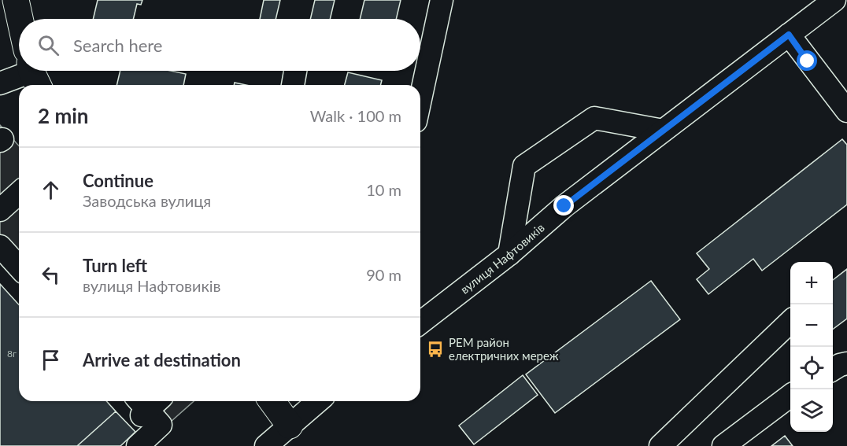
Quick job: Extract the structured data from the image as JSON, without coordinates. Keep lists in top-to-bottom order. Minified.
{"streets":{"street":["вулиця Нафтовиків"]},"places":{"bus stop":["РЕМ район електричних мереж"]},"house_numbers":["8г"],"page":{"search":"Search here","heading":["2 min","Walk · 100 m"],"list":[["Continue","Заводська вулиця","10 m"],["Turn left","вулиця Нафтовиків","90 m"],"Arrive at destination"],"map_buttons":["+","−"]}}
